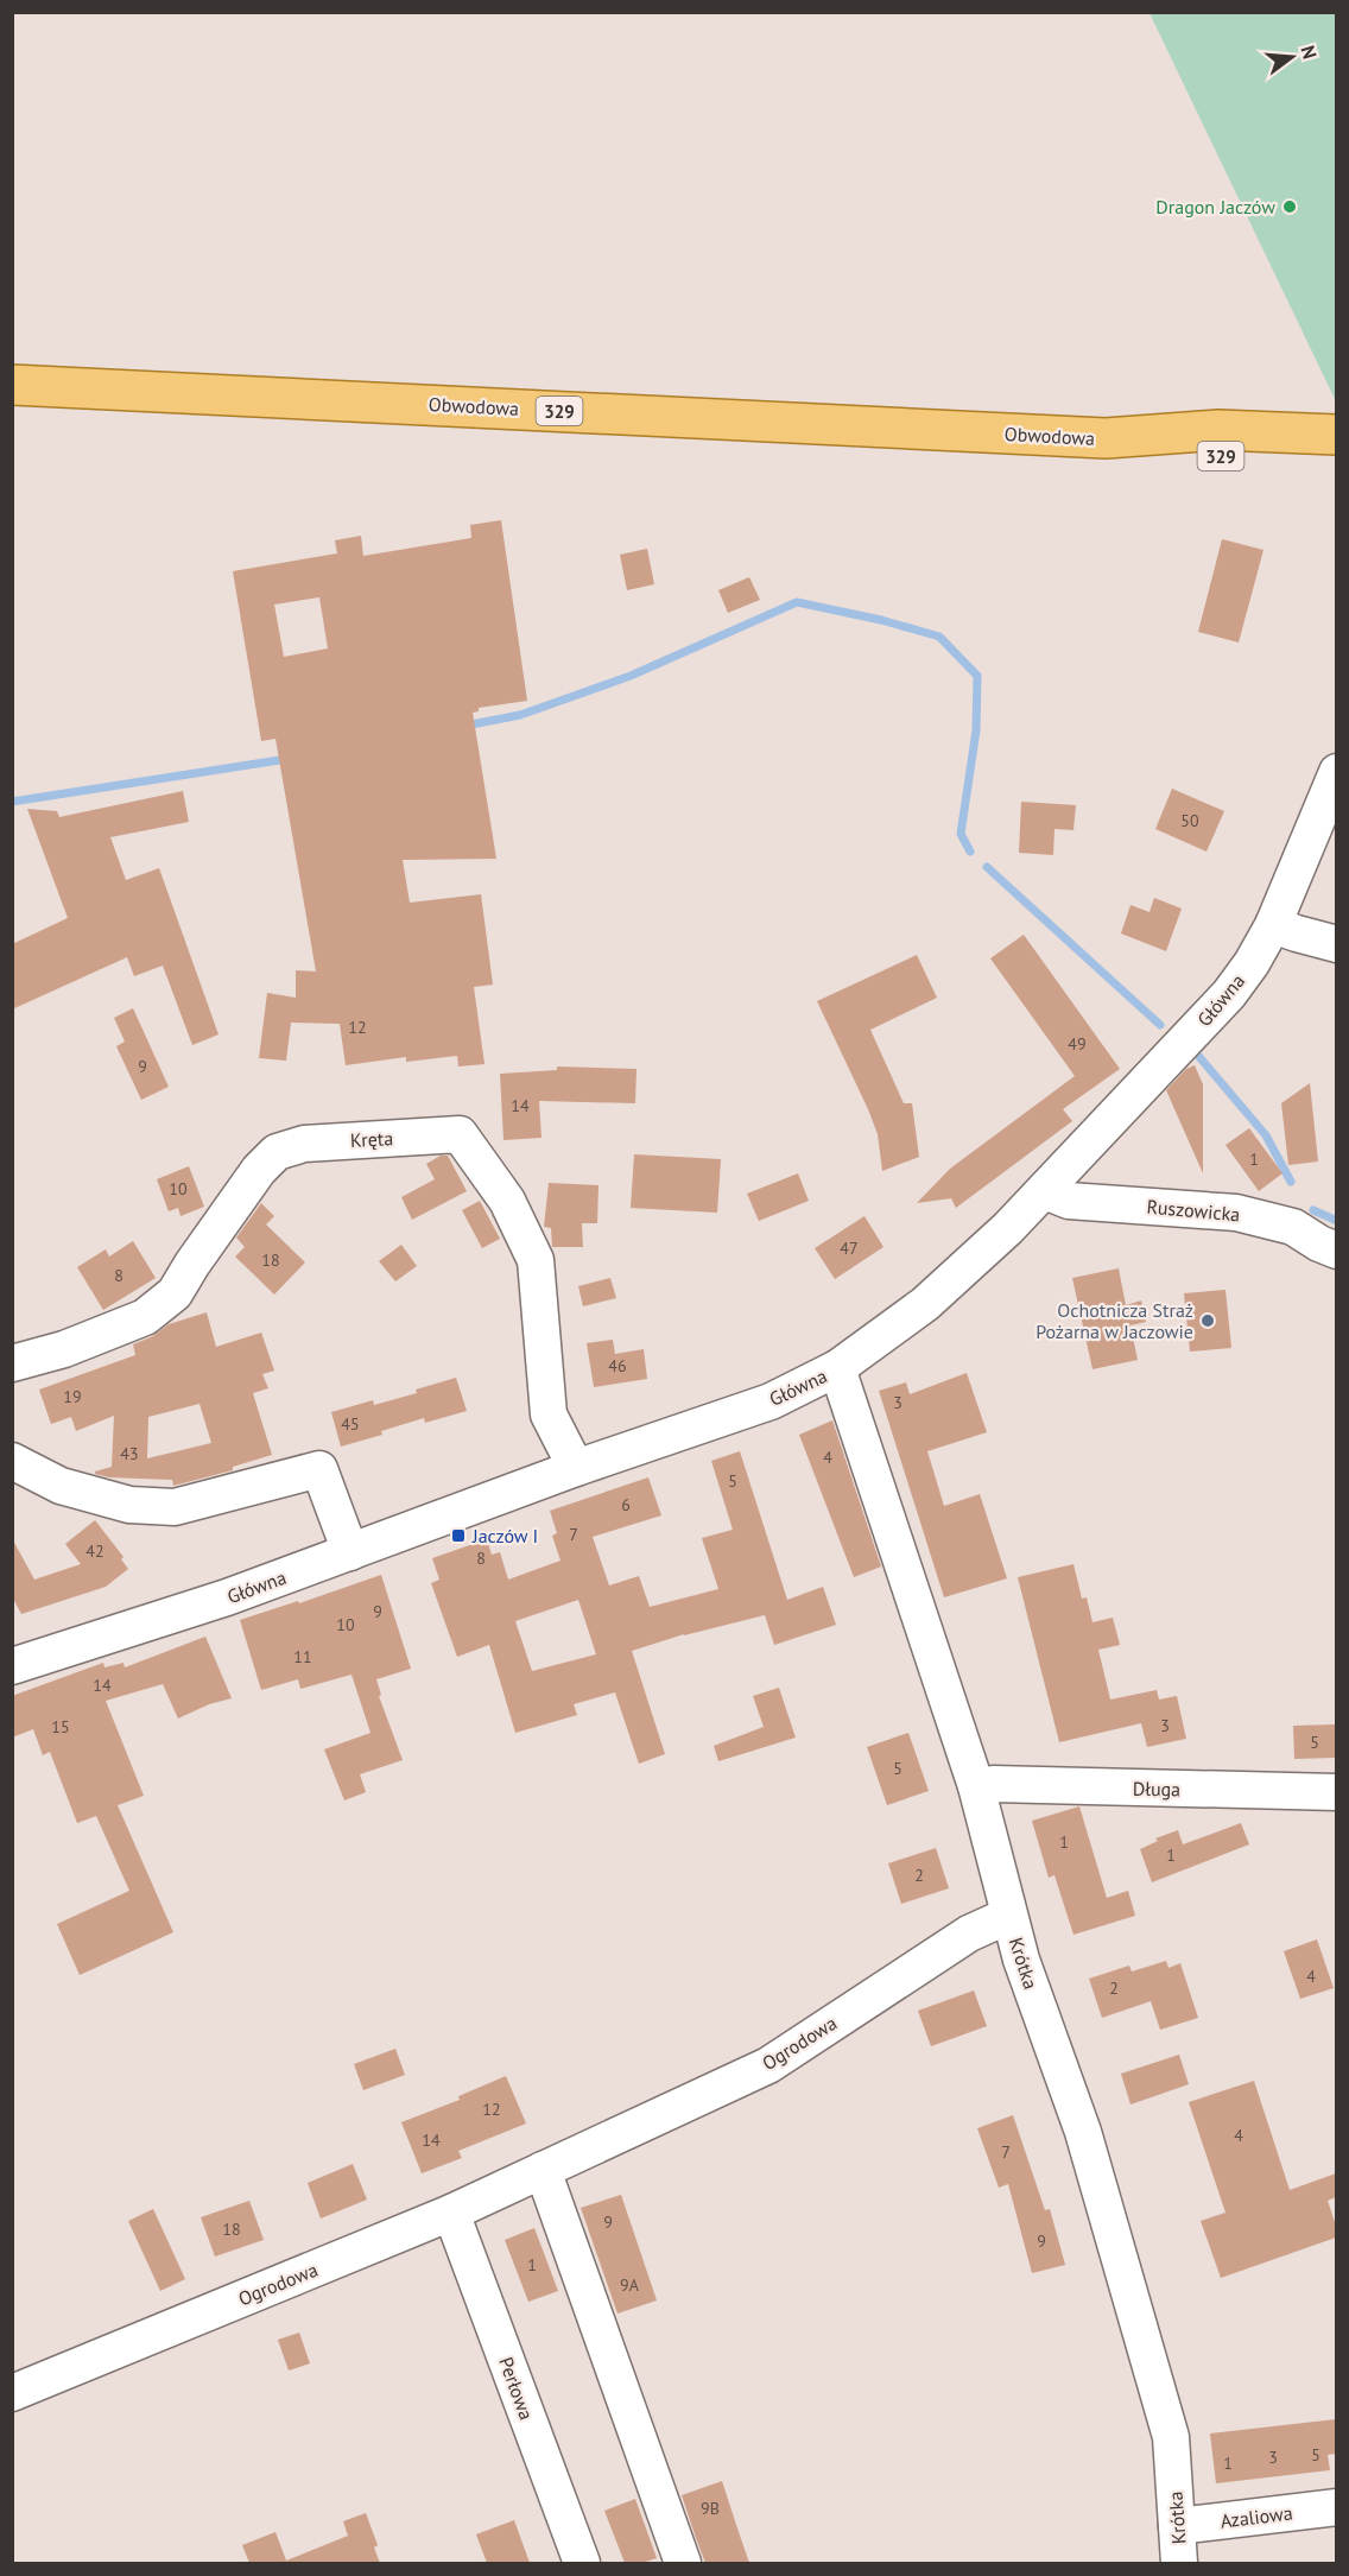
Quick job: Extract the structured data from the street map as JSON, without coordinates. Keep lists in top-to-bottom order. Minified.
{"streets":{"main road":["Obwodowa","329"],"street":["Główna","Kręta","Ruszowicka","Długa","Krótka","Ogrodowa","Perłowa","Azaliowa"]},"crossings":[["Główna","Kręta"],["Główna","Ruszowicka"],["Główna","Krótka"],["Długa","Krótka"],["Krótka","Ogrodowa"],["Krótka","Azaliowa"],["Ogrodowa","Perłowa"]],"places":{"other":["Dragon Jaczów","Ochotnicza Straż Pożarna w Jaczowie"],"transit":["Jaczów I"]},"house_numbers":["50","12","49","9","14","1","10","47","18","8","46","19","3","45","43","4","5","6","7","42","8","9","10","11","14","3","15","5","5","1","1","2","4","2","12","4","14","7","9","18","9","1","9A","5","3","1","9B"],"north":"right"}
